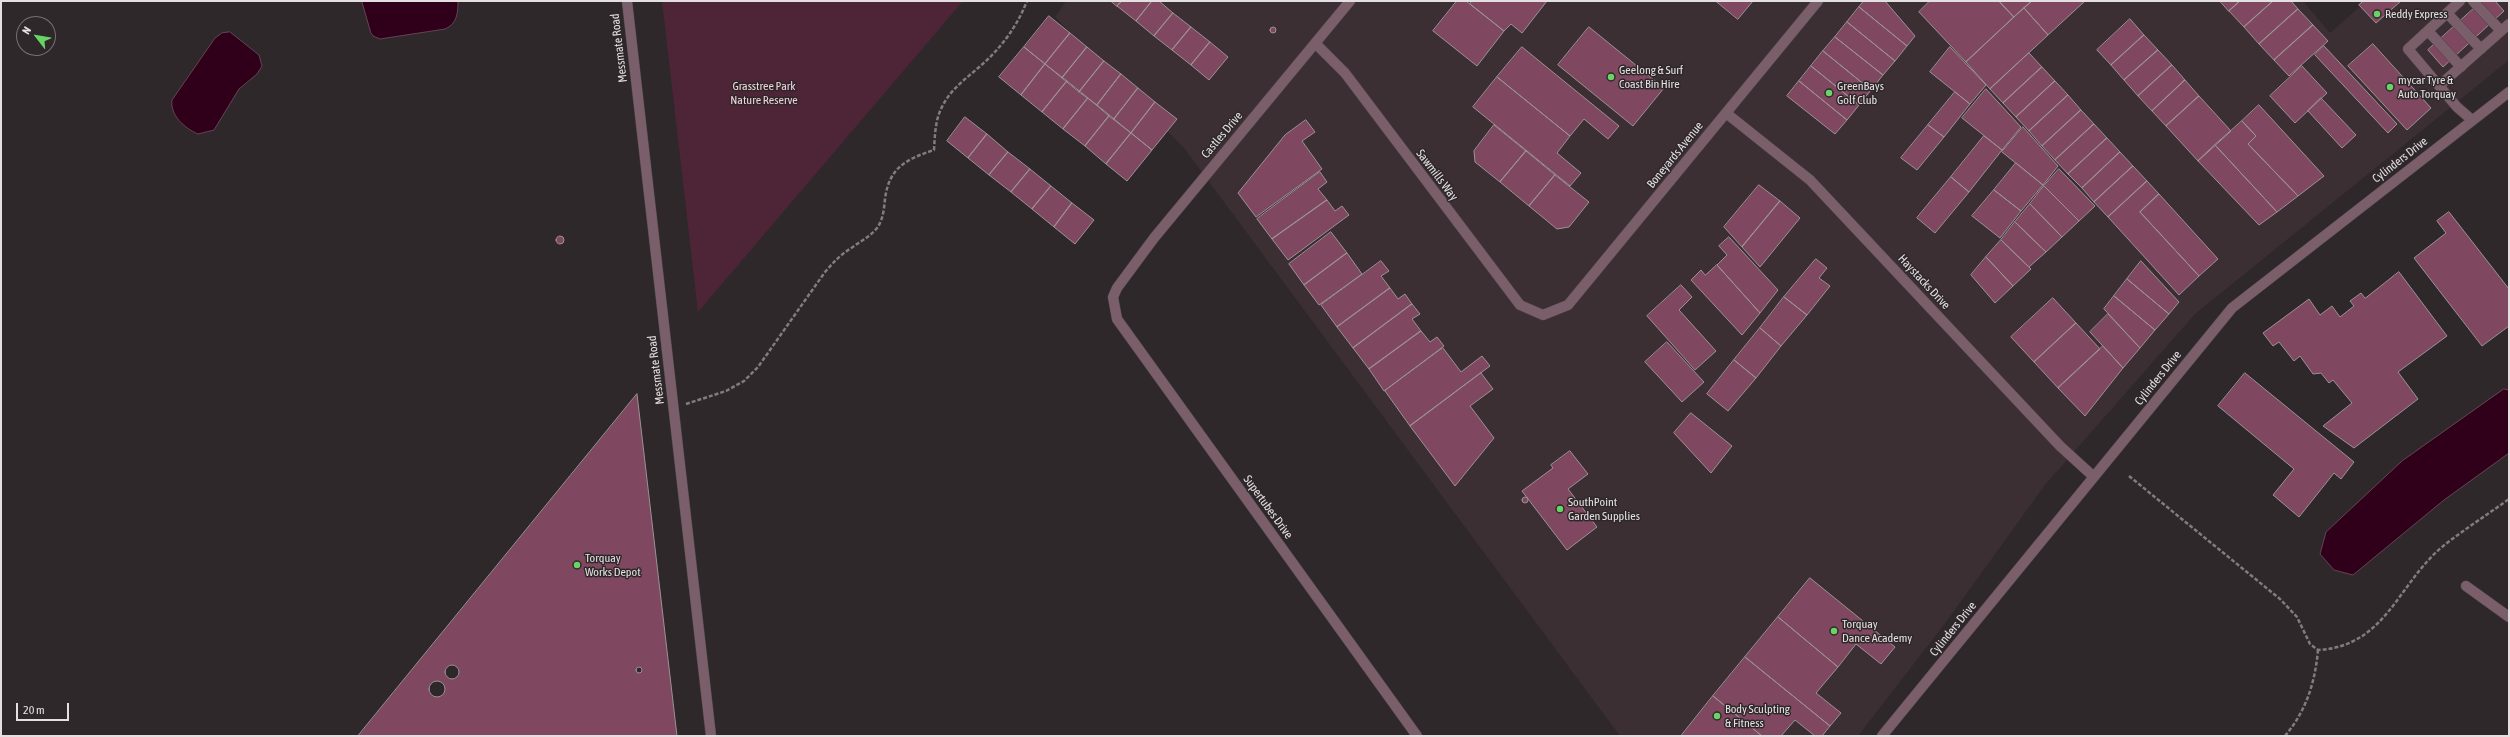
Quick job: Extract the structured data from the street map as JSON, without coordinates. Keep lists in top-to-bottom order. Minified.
{"streets":{"street":["Messmate Road","Castles Drive","Boneyards Avenue","Cylinders Drive","Sawmills Way","Haystacks Drive","Supertubes Drive"]},"crossings":[["Castles Drive","Sawmills Way"],["Castles Drive","Supertubes Drive"],["Boneyards Avenue","Sawmills Way"],["Boneyards Avenue","Haystacks Drive"],["Cylinders Drive","Haystacks Drive"]],"parks":["Grasstree Park Nature Reserve"],"places":["Reddy Express","Geelong & Surf Coast Bin Hire","mycar Tyre & Auto Torquay","GreenBays Golf Club","SouthPoint Garden Supplies","Torquay Works Depot","Torquay Dance Academy","Body Sculpting & Fitness"],"scale_bar":"20 m","north":"top left"}
